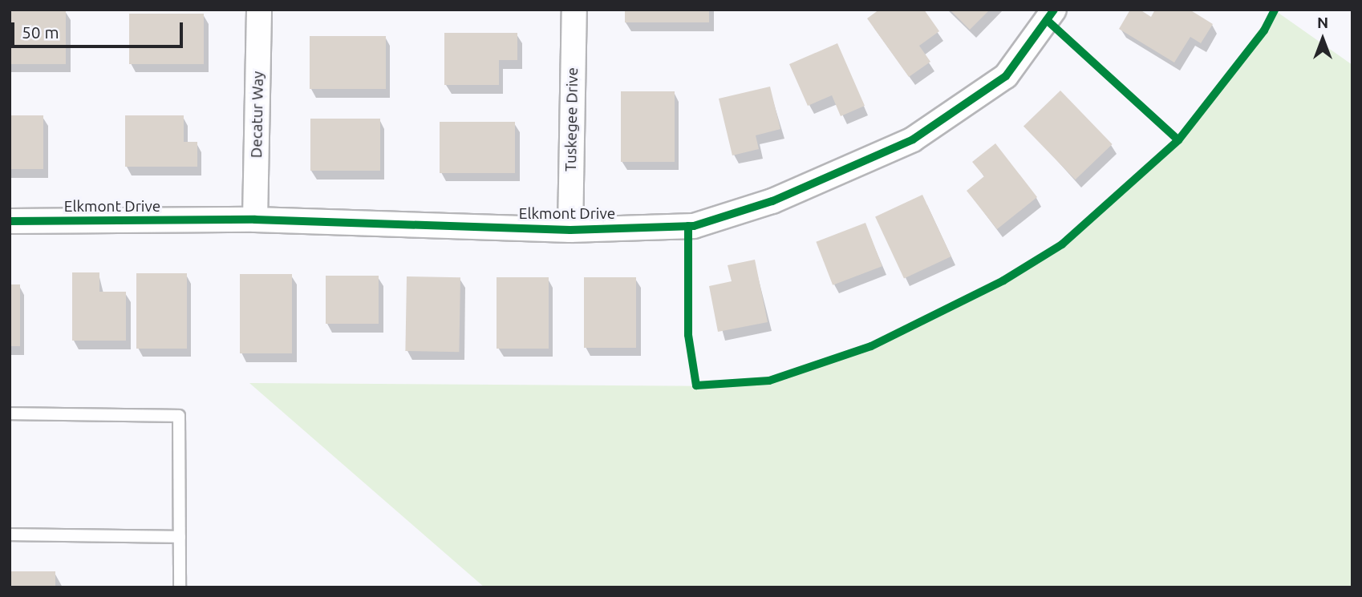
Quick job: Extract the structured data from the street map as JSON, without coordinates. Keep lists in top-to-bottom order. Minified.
{"streets":{"street":["Decatur Way","Tuskegee Drive","Elkmont Drive"]},"crossings":[["Decatur Way","Elkmont Drive"],["Tuskegee Drive","Elkmont Drive"]],"scale_bar":"50 m","north":"top"}
